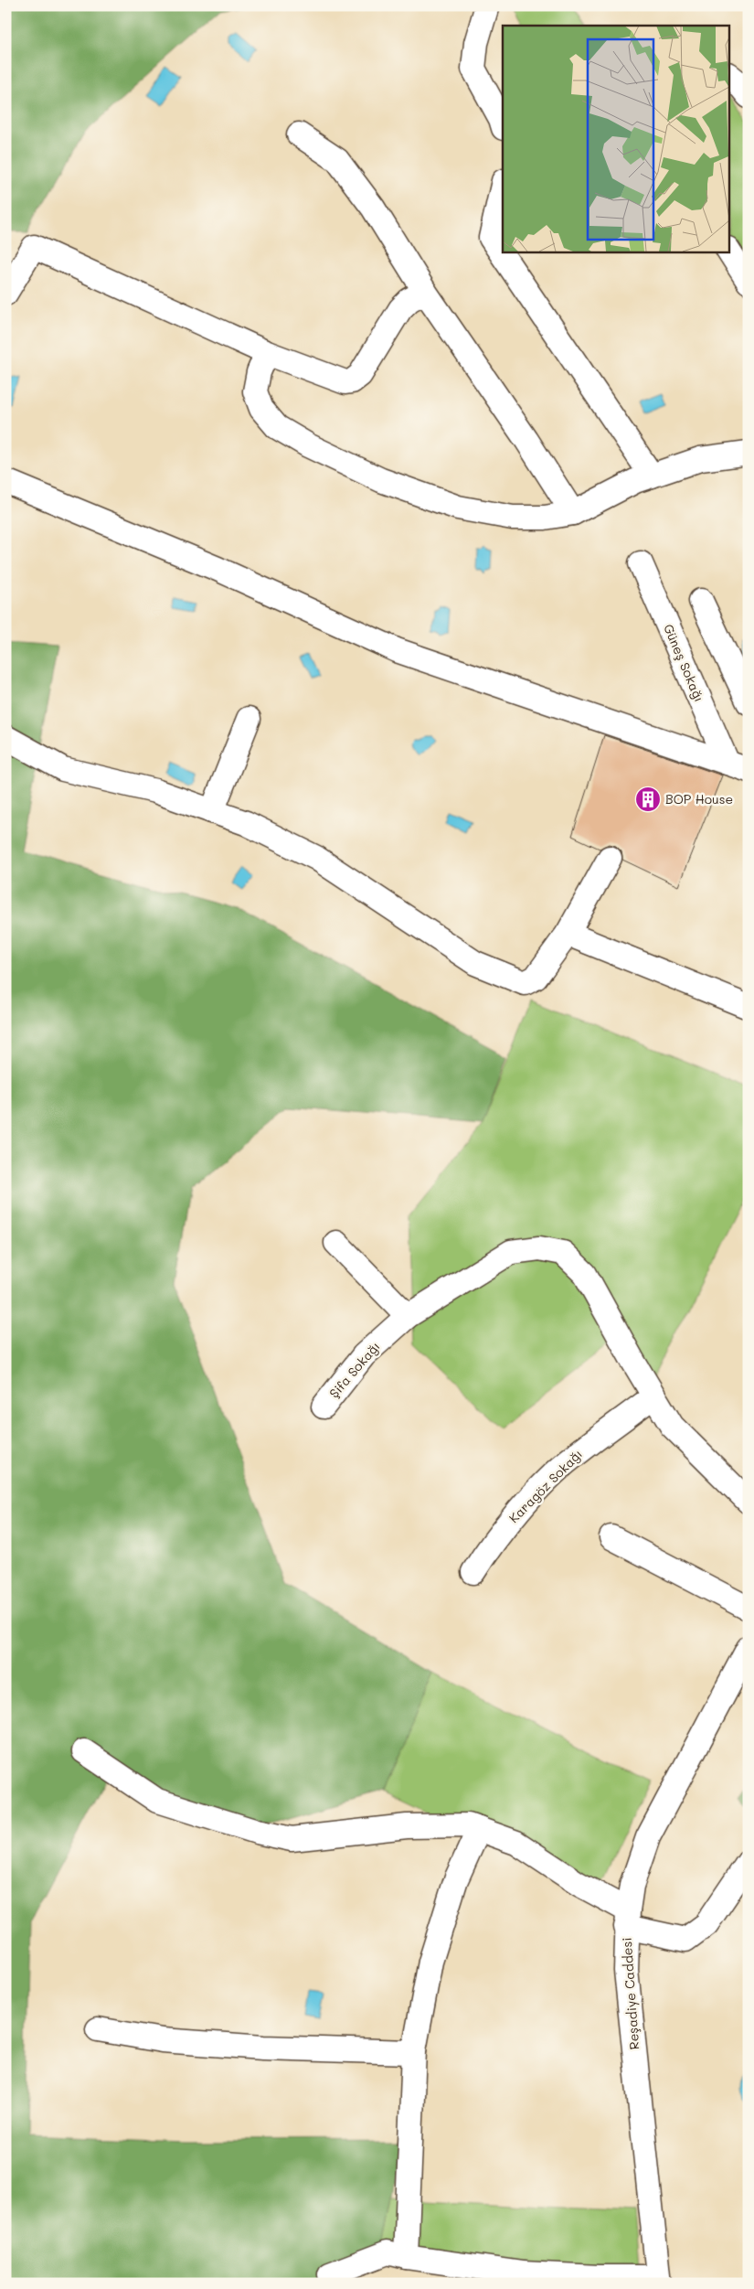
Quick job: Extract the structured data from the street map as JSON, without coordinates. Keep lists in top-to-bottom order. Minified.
{"streets":{"street":["Güneş Sokağı","Şifa Sokağı","Karagöz Sokağı","Reşadiye Caddesi"]},"crossings":[["Şifa Sokağı","Karagöz Sokağı"]],"places":{"building":["BOP House"]}}
